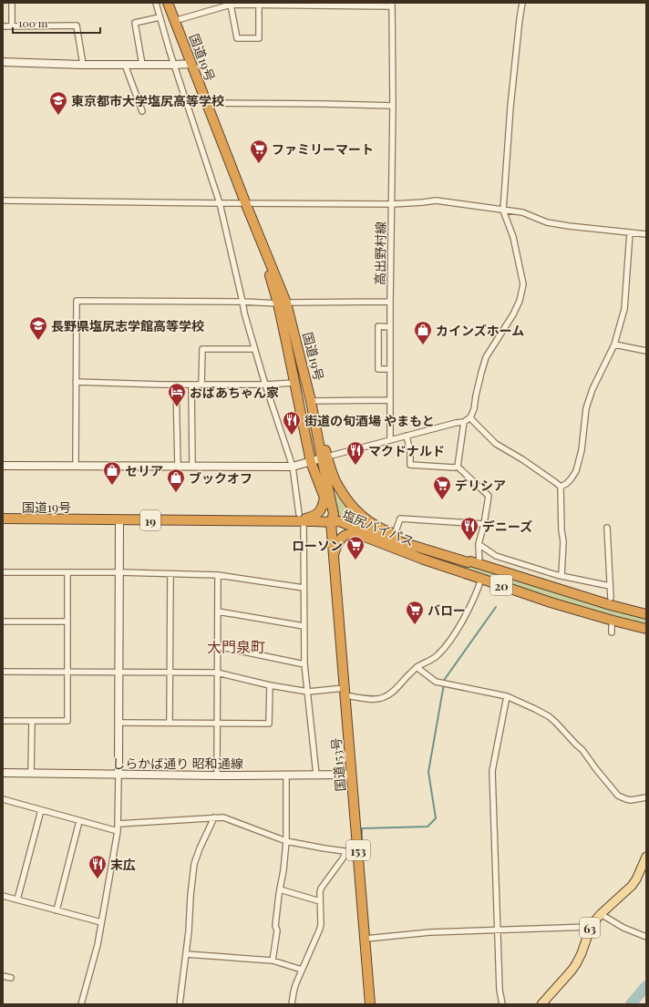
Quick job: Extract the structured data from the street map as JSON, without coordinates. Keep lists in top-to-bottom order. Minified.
{"streets":{"highway":["国道19号","19","塩尻バイパス","20","国道153号","153"],"main road":["63"],"street":["高出野村線","しらかば通り 昭和通線"]},"crossings":[["国道19号","塩尻バイパス"],["国道19号","国道153号"],["塩尻バイパス","国道153号"],["しらかば通り 昭和通線","国道153号"]],"districts":["大門泉町"],"places":{"school or university":["東京都市大学塩尻高等学校","長野県塩尻志学館高等学校"],"supermarket":["ファミリーマート","デリシア","ローソン","バロー"],"shop":["カインズホーム","セリア","ブックオフ"],"hotel":["おばあちゃん家"],"restaurant":["街道の旬酒場 やまもと","マクドナルド","デニーズ","末広"]},"scale_bar":"100 m"}
